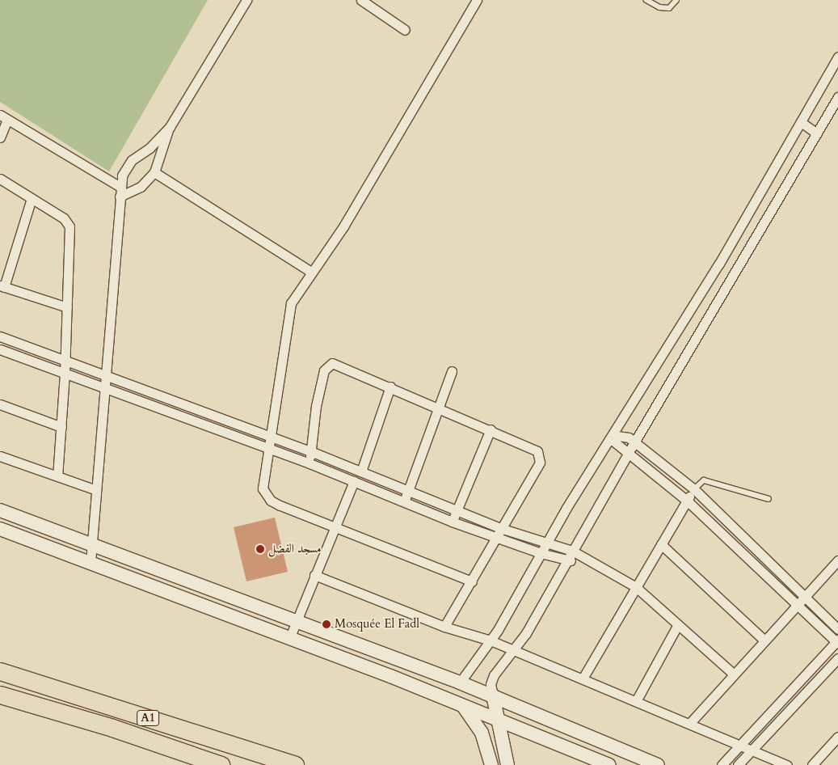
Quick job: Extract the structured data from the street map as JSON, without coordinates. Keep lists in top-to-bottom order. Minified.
{"streets":{"highway":["A1"]},"places":["مسجد الفضل","Mosquée El Fadl"]}
